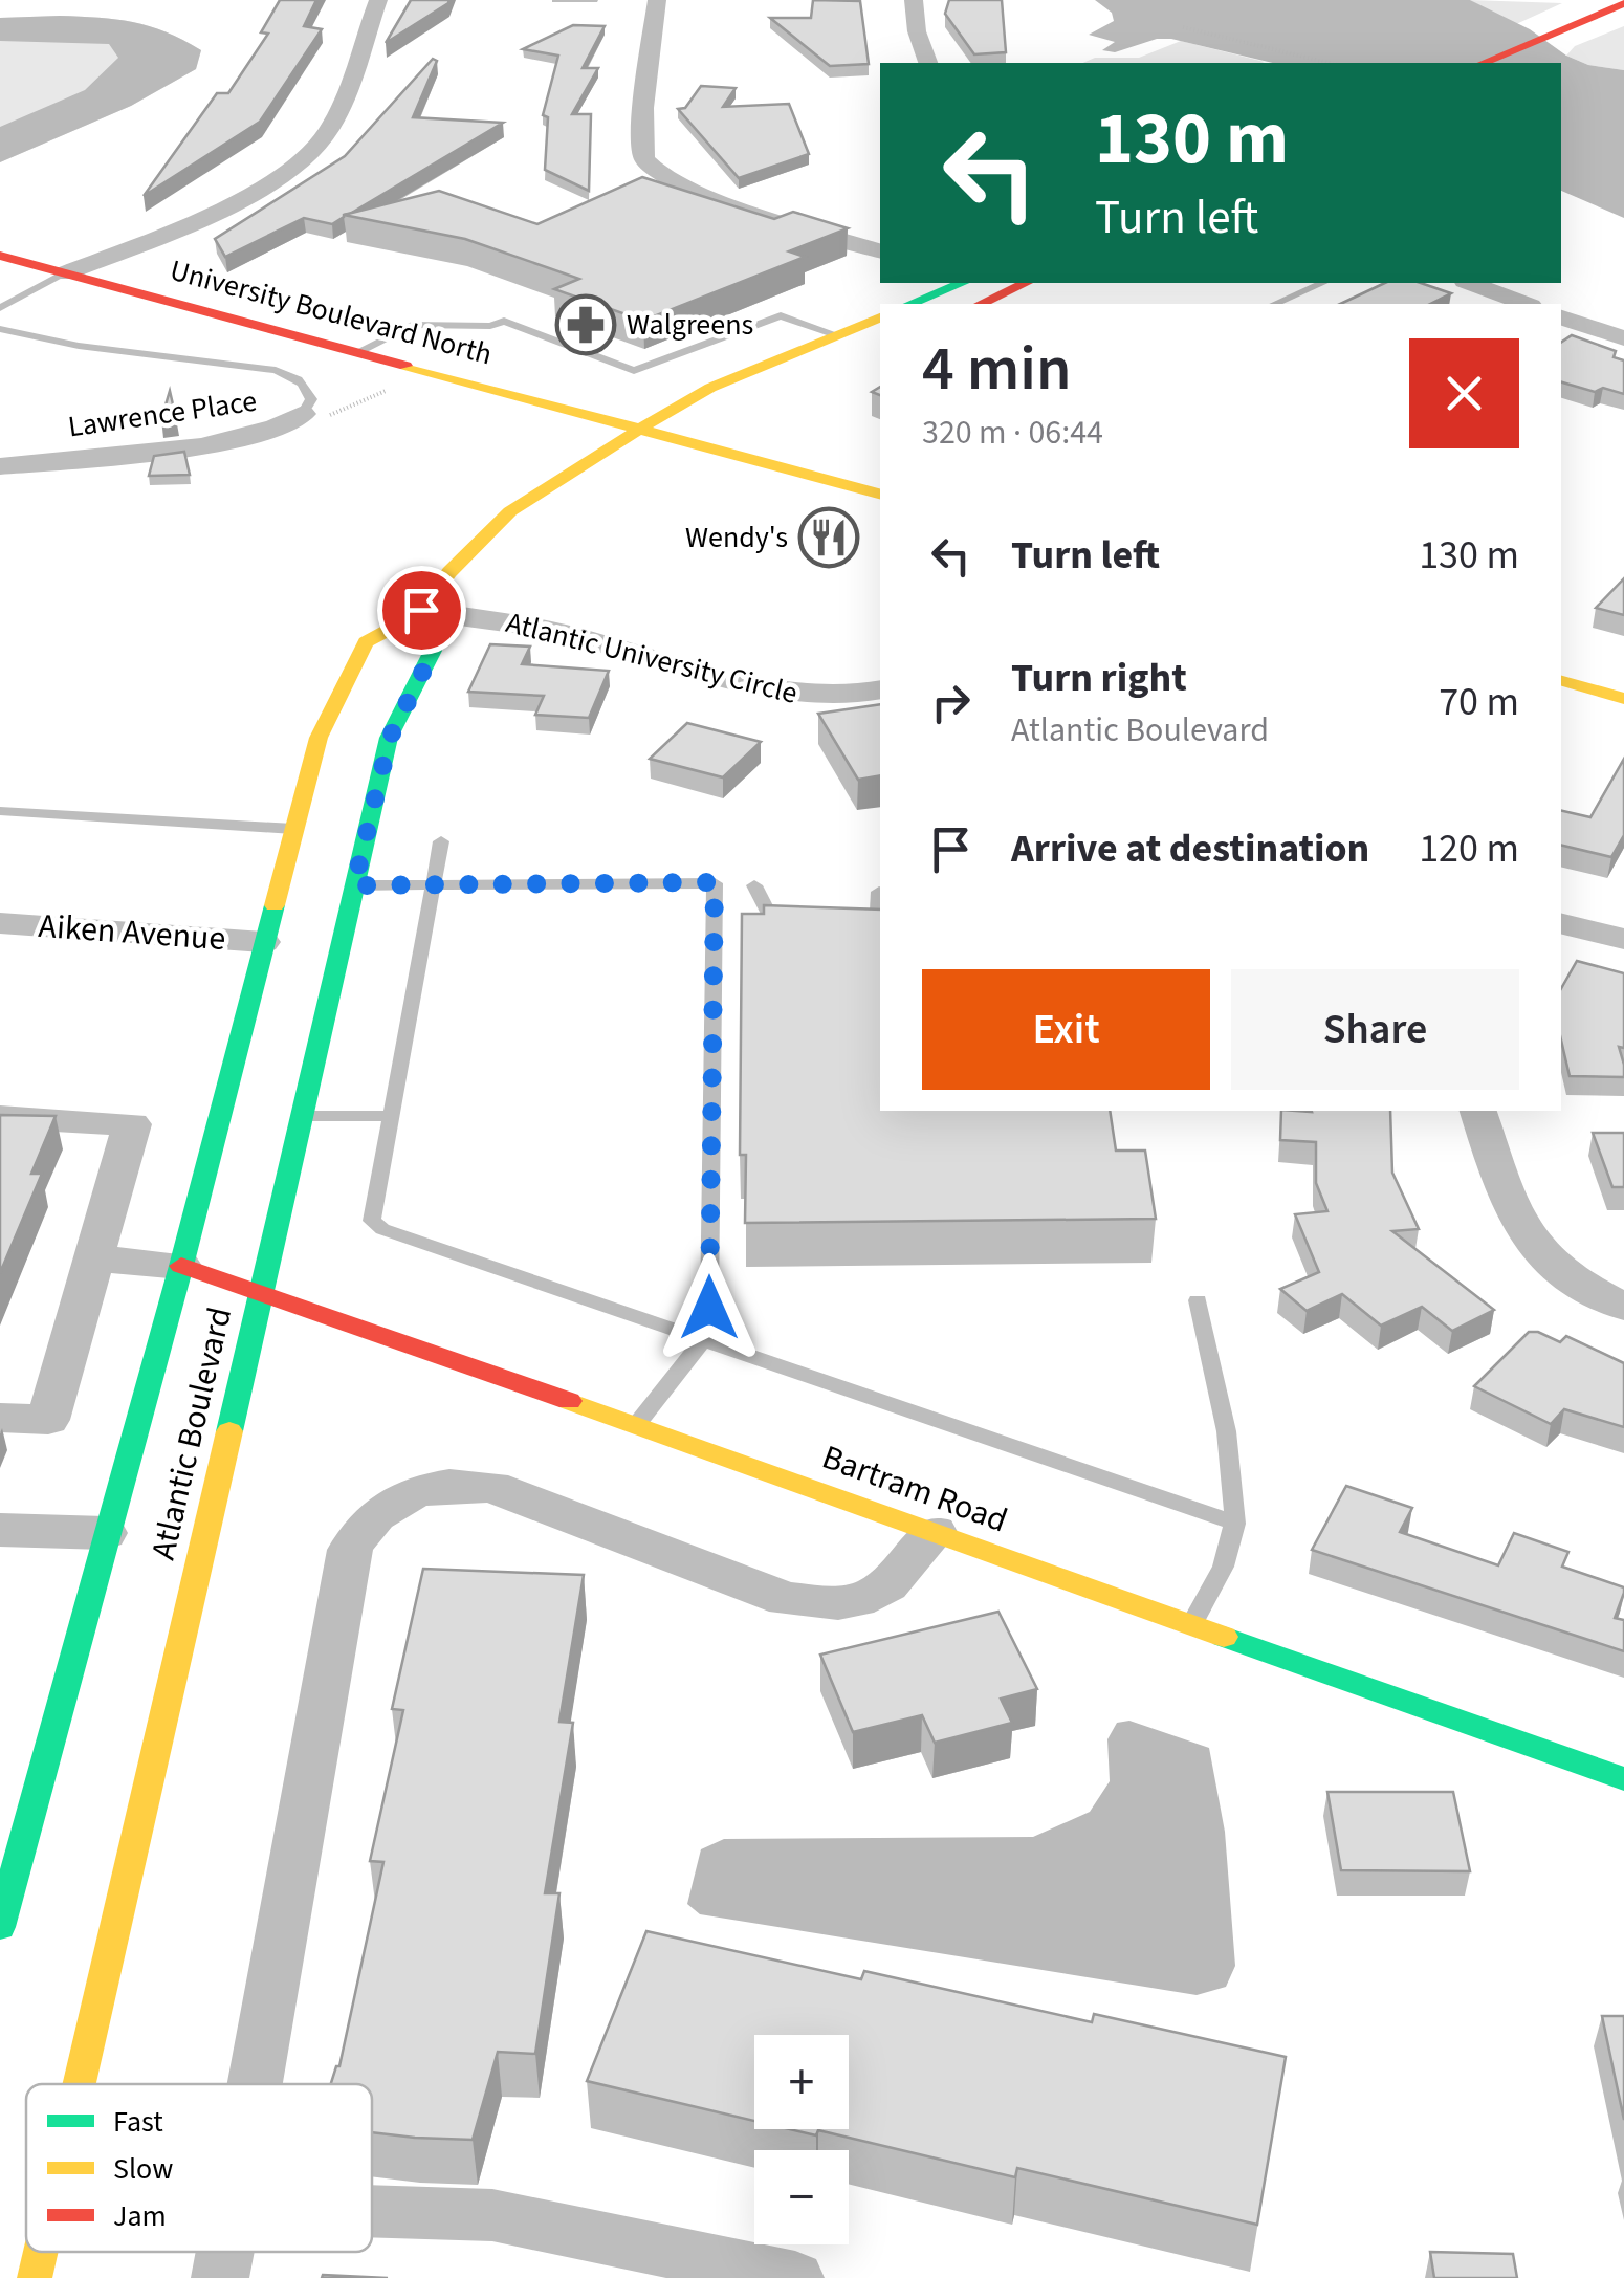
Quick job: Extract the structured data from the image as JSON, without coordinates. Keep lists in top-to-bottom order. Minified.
{"streets":{"main road":["University Boulevard North","Atlantic Boulevard","Bartram Road"],"street":["Lawrence Place","Atlantic University Circle","Aiken Avenue"]},"crossings":[["University Boulevard North","Atlantic Boulevard"],["Atlantic University Circle","Atlantic Boulevard"],["Aiken Avenue","Atlantic Boulevard"],["Atlantic Boulevard","Bartram Road"]],"places":{"pharmacy":["Walgreens"],"restaurant":["Wendy's"]},"legend":["Fast","Slow","Jam"],"page":{"turn":["130 m","Turn left"],"heading":["4 min","320 m · 06:44"],"list":[{"name":"Turn left","value":"130 m"},{"name":"Turn right","note":"Atlantic Boulevard","value":"70 m"},{"name":"Arrive at destination","value":"120 m"}],"buttons":["Exit","Share"],"map_buttons":["+","−"]}}
